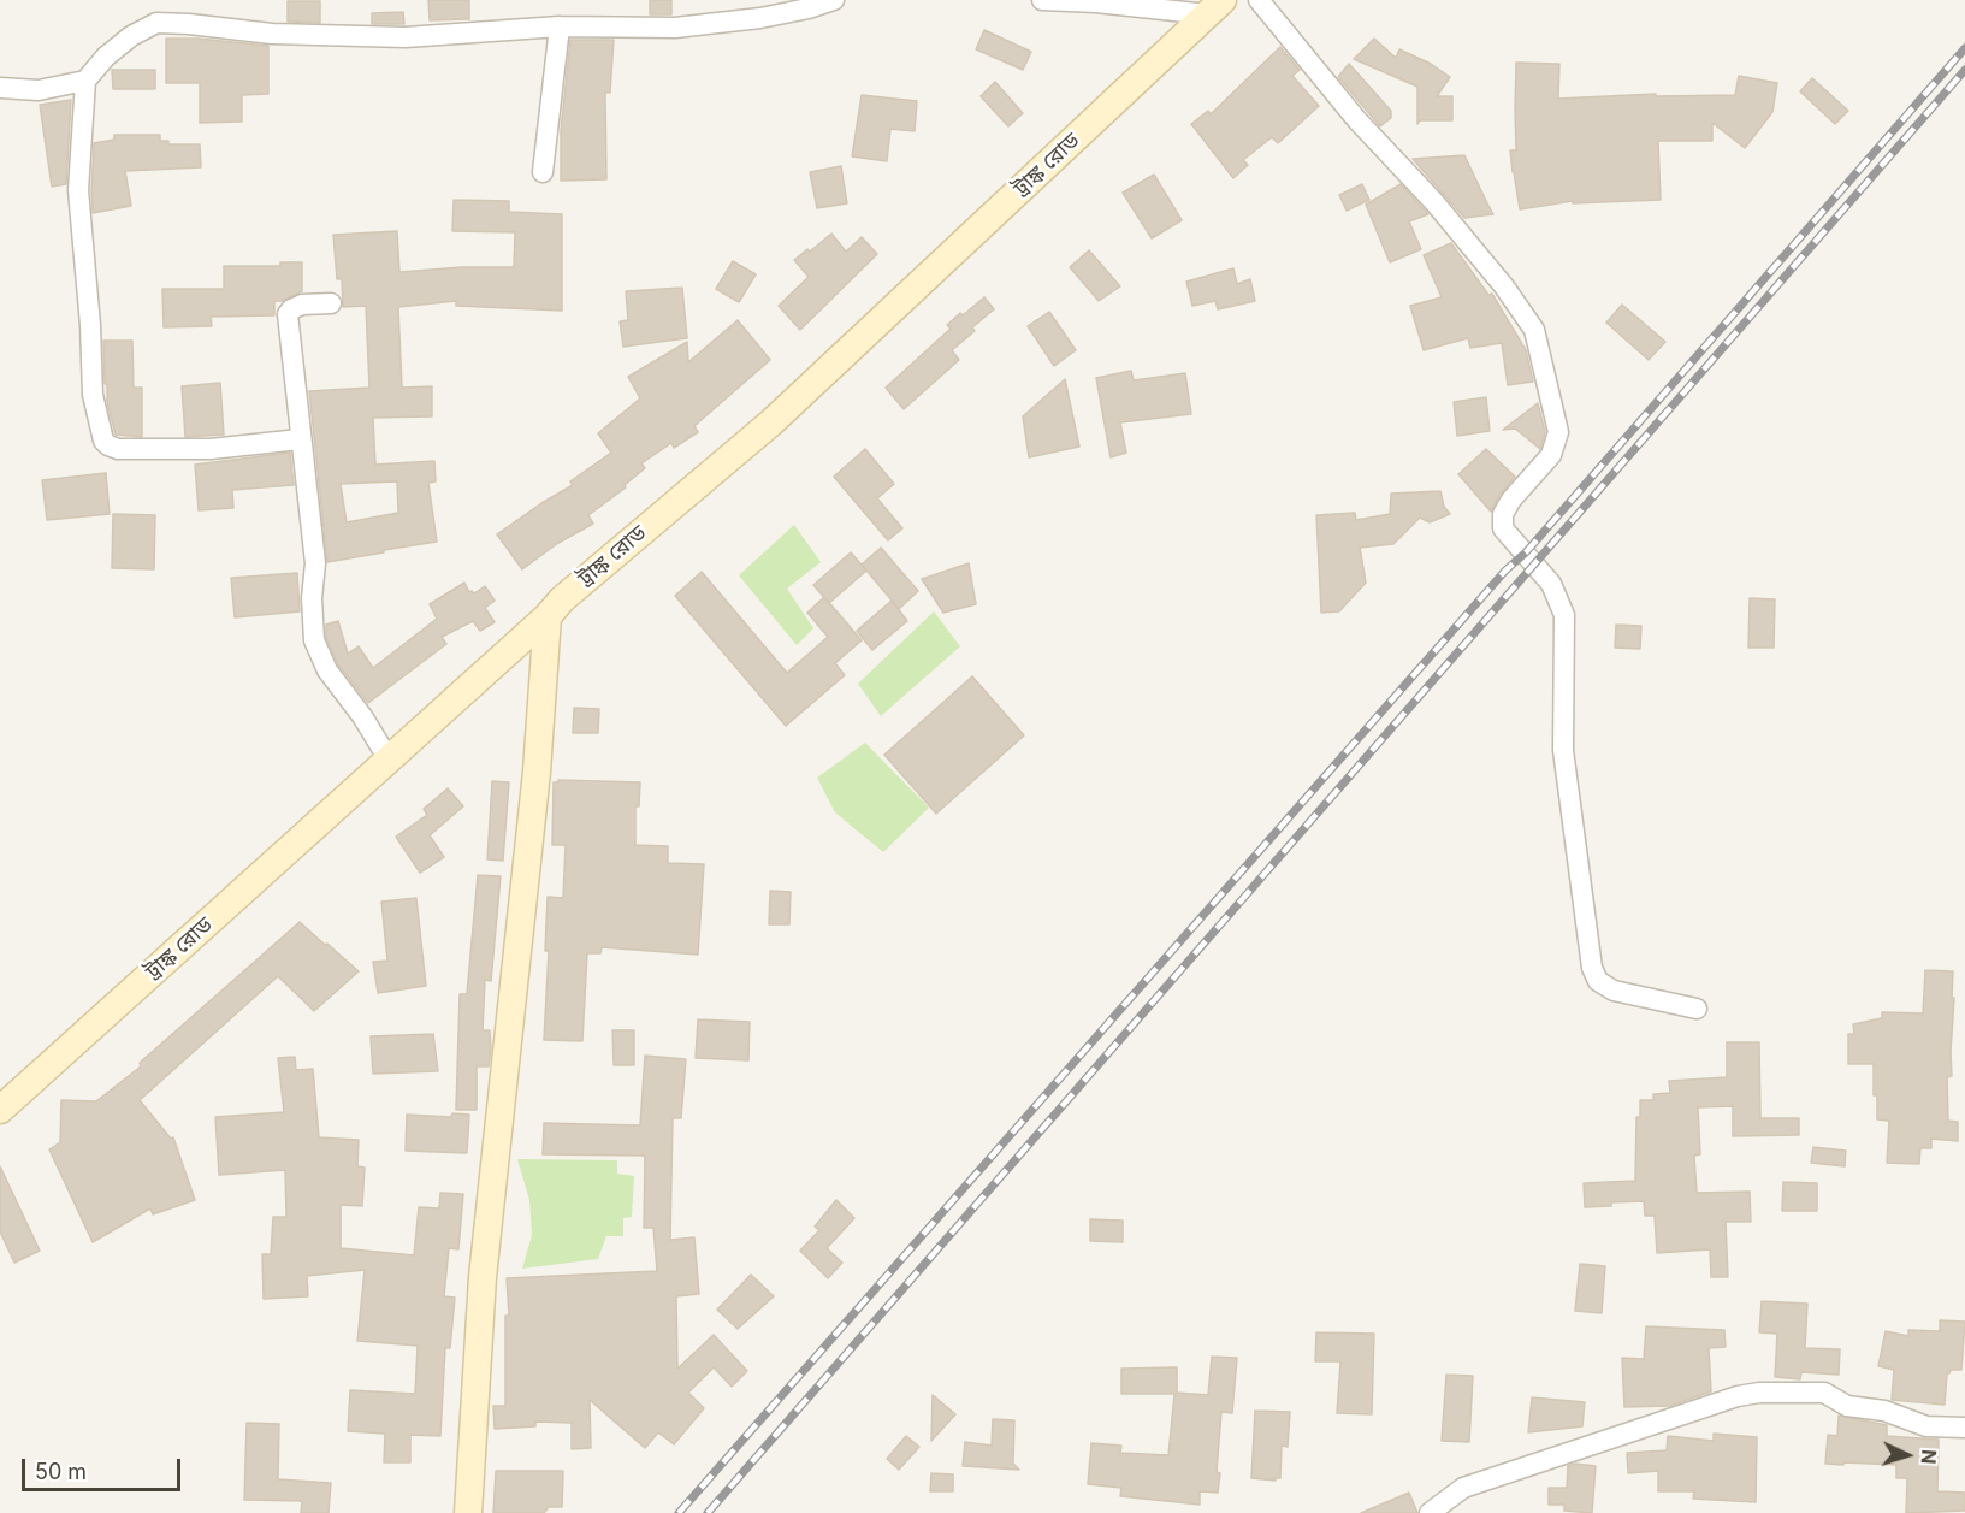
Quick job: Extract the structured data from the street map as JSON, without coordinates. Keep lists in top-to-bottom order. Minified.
{"streets":{"main road":["ট্রাঙ্ক রোড"]},"scale_bar":"50 m","north":"right"}
